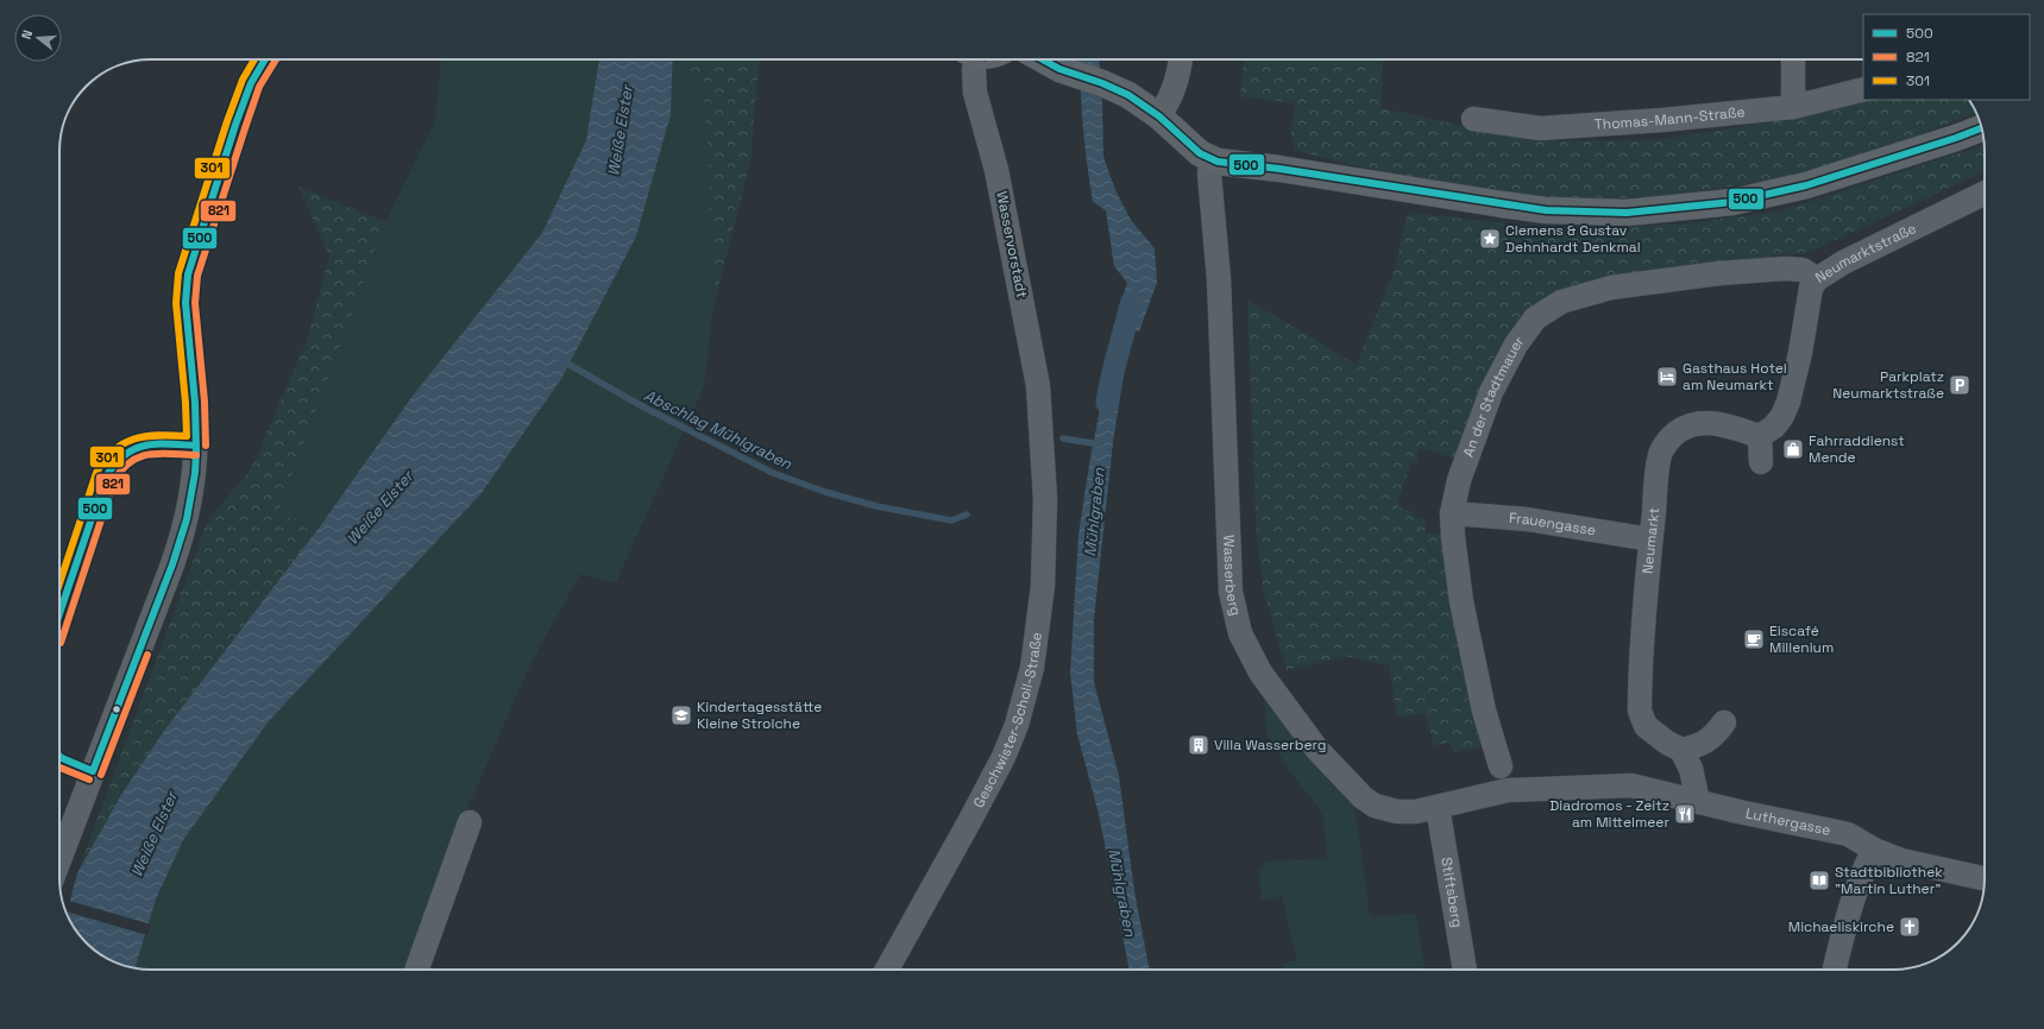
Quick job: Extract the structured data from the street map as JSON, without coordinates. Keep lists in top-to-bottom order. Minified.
{"streets":{"street":["Thomas-Mann-Straße","Wasservorstadt","Neumarktstraße","An der Stadtmauer","Frauengasse","Neumarkt","Wasserberg","Geschwister-Scholl-Straße","Luthergasse","Stiftsberg"]},"crossings":[["Wasservorstadt","Geschwister-Scholl-Straße"],["Neumarktstraße","An der Stadtmauer"],["Neumarktstraße","Neumarkt"],["An der Stadtmauer","Frauengasse"],["Frauengasse","Neumarkt"],["Wasserberg","Luthergasse"],["Wasserberg","Stiftsberg"]],"water":["Weiße Elster","Abschlag Mühlgraben","Mühlgraben"],"places":{"place":["Clemens & Gustav Dehnhardt Denkmal"],"hotel":["Gasthaus Hotel am Neumarkt"],"parking":["Parkplatz Neumarktstraße"],"shop":["Fahrraddienst Mende"],"cafe":["Eiscafé Millenium"],"school or university":["Kindertagesstätte Kleine Strolche"],"building":["Villa Wasserberg"],"restaurant":["Diadromos - Zeitz am Mittelmeer"],"library":["Stadtbibliothek \"Martin Luther\""],"church":["Michaeliskirche"]},"lines":["transit line 500","transit line 821","transit line 301"],"legend":["500","821","301"],"north":"left"}
